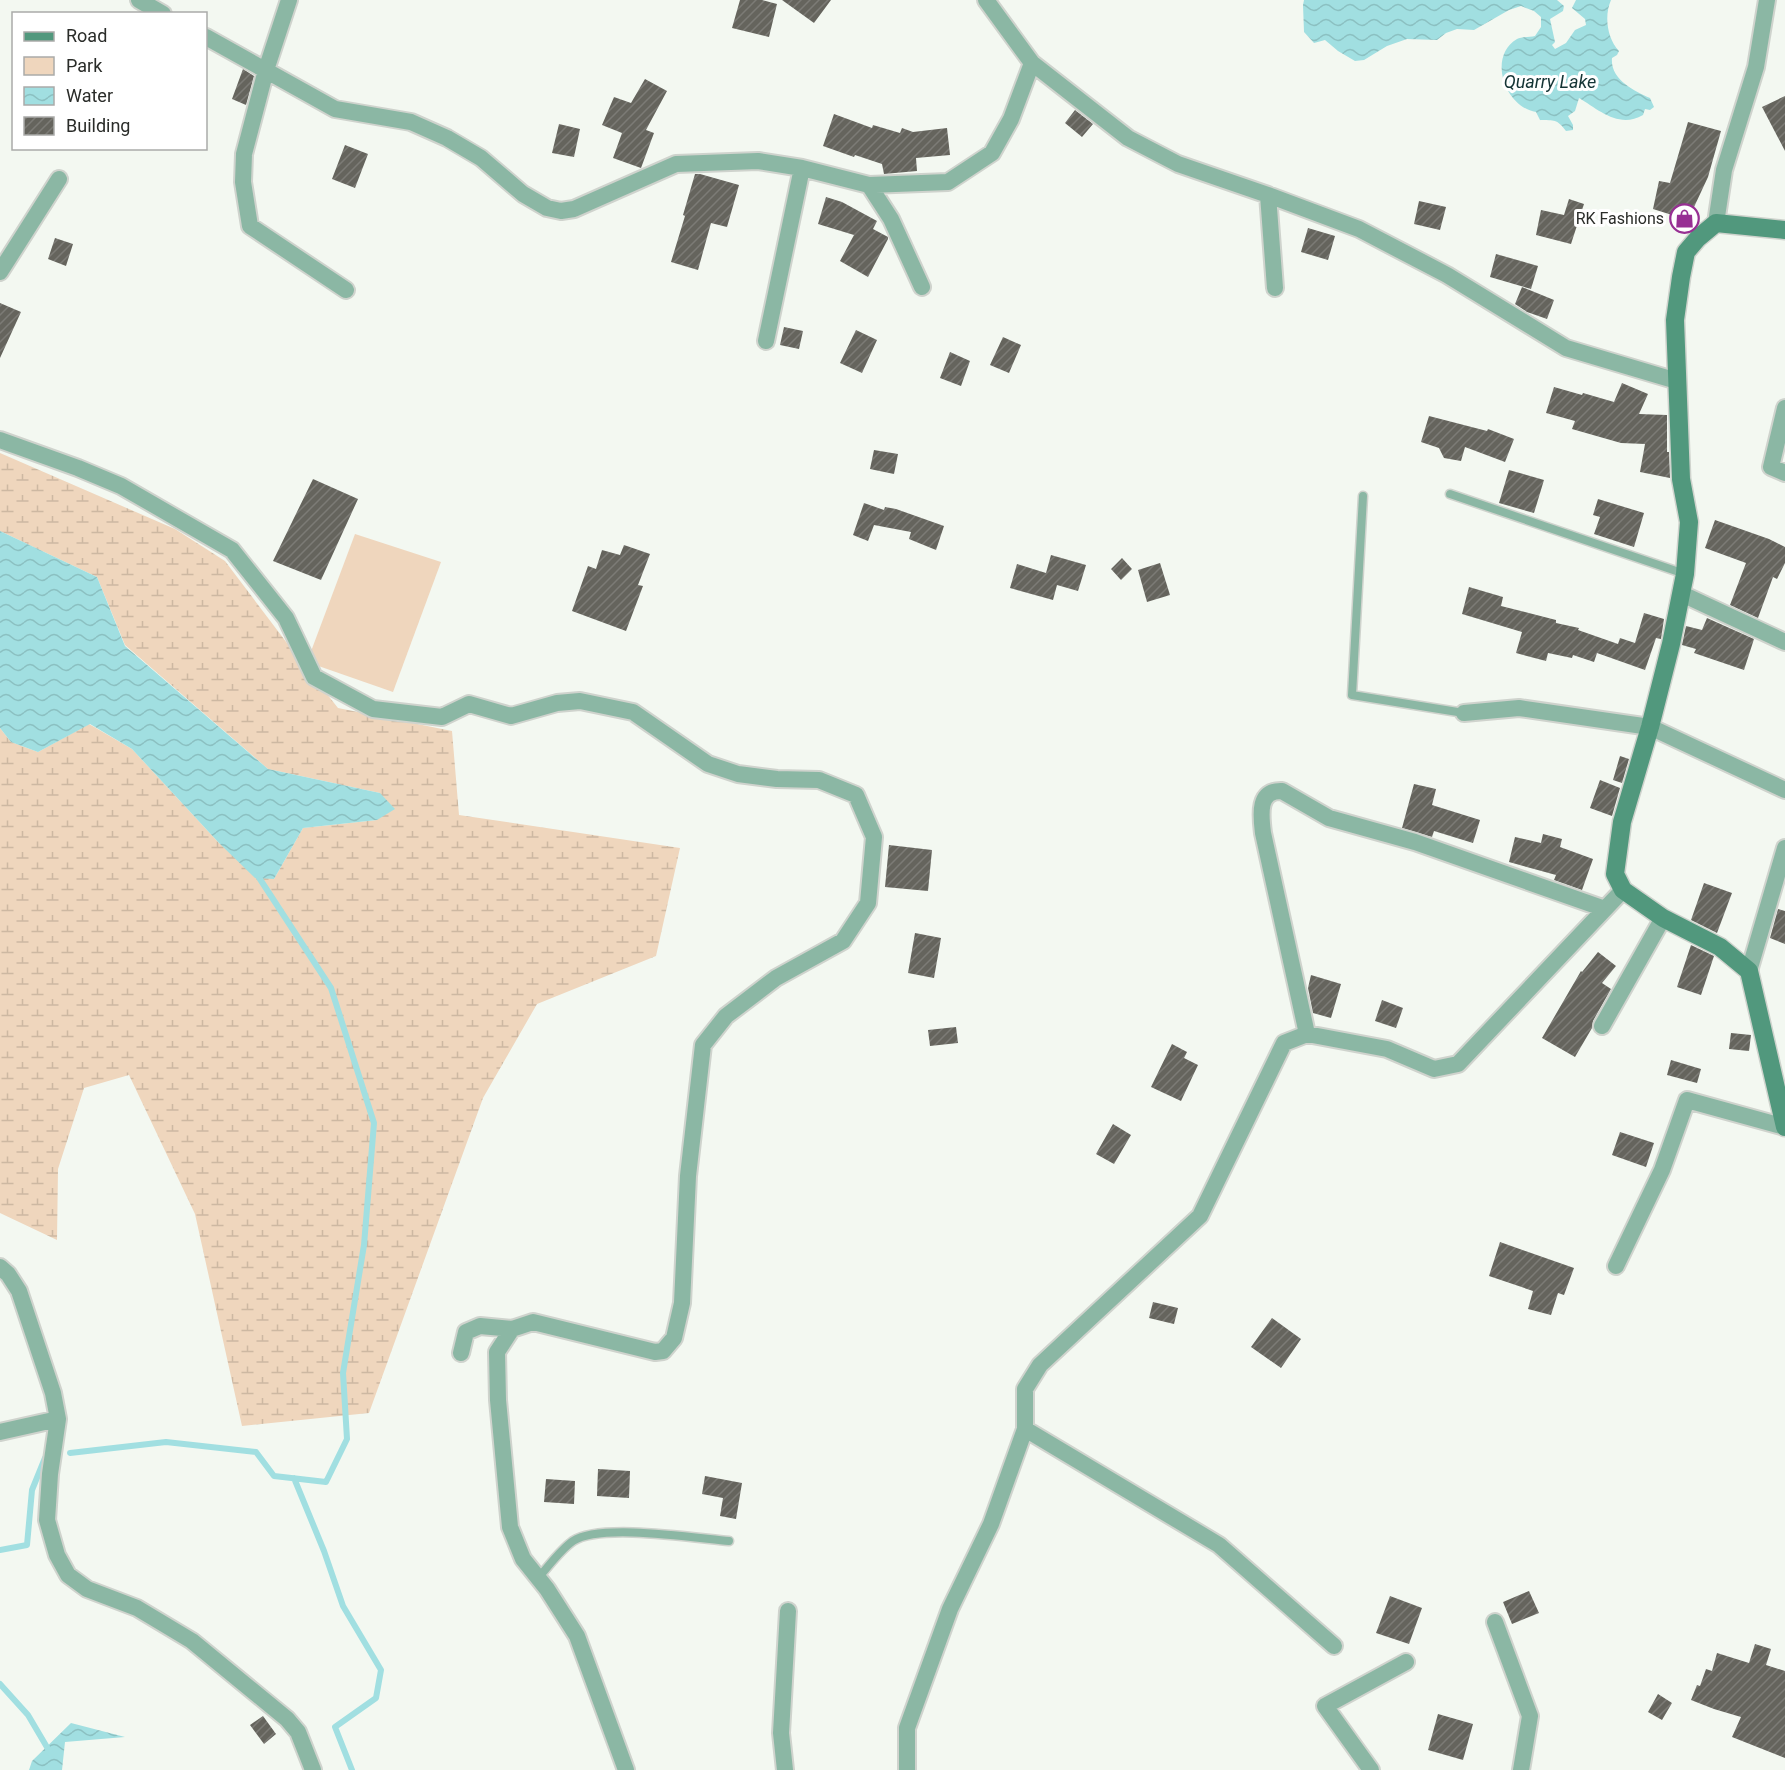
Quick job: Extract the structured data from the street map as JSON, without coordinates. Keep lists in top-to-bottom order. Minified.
{"water":["Quarry Lake"],"places":{"shop":["RK Fashions"]},"legend":["Road","Park","Water","Building"]}
